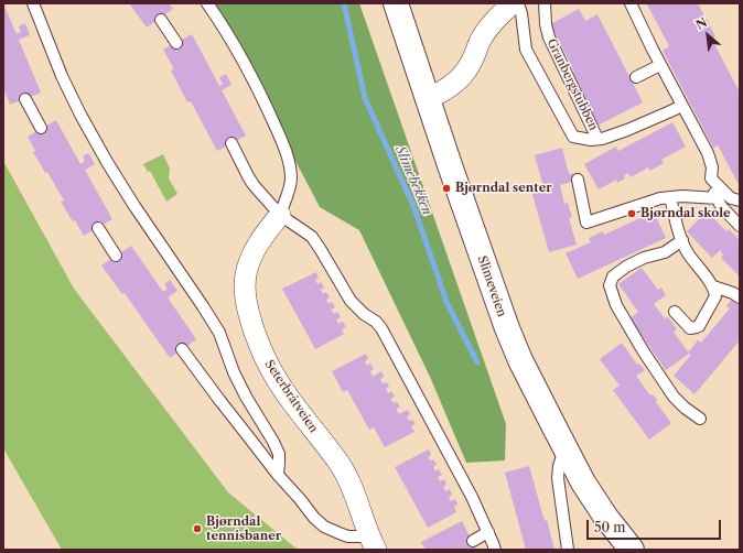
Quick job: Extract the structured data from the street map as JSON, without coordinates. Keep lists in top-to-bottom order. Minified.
{"streets":{"street":["Slimeveien","Seterbråtveien"],"lane":["Granbergstubben"]},"water":["Slimebekken"],"places":["Bjørndal senter","Bjørndal skole","Bjørndal tennisbaner"],"scale_bar":"50 m","north":"top left"}
